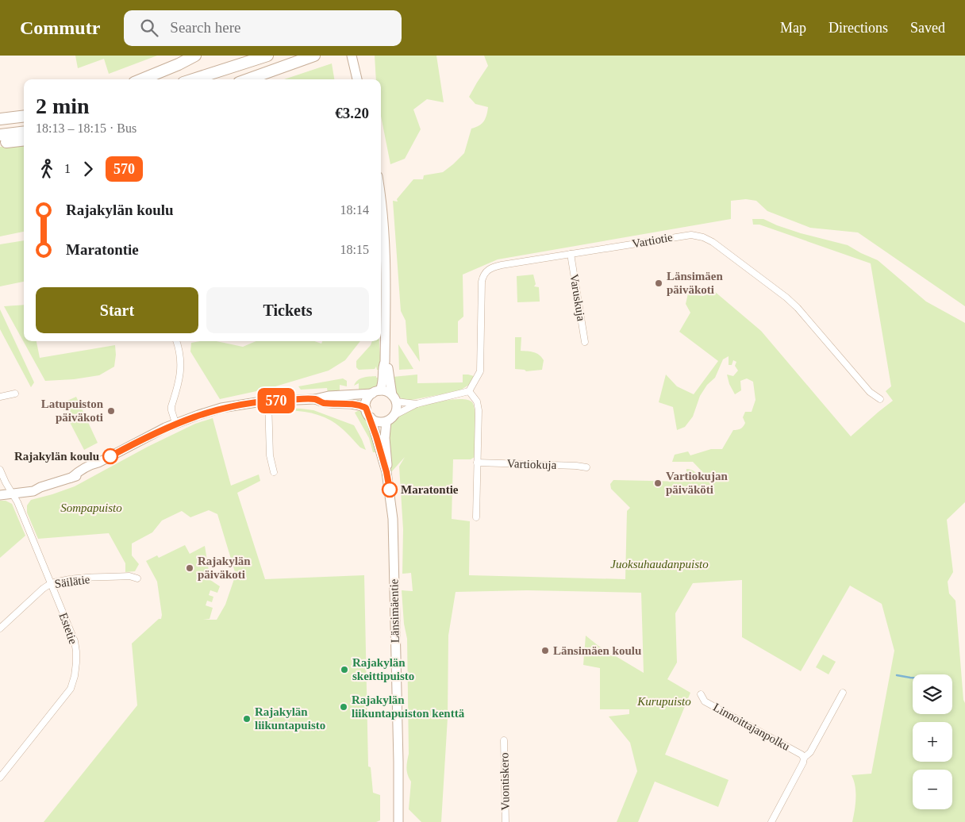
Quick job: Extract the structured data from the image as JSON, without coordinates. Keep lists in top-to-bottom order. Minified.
{"streets":{"main road":["Länsimäentie"],"street":["Vartiotie","Varuskuja","Vartiokuja","Säilätie","Estetie","Linnoittajanpolku","Vuontiskero"]},"crossings":[["Vartiotie","Varuskuja"],["Säilätie","Estetie"]],"parks":["Sompapuisto","Juoksuhaudanpuisto","Kurupuisto"],"places":["Länsimäen päiväkoti","Latupuiston päiväkoti","Rajakylän koulu","Vartiokujan päiväköti","Maratontie","Rajakylän päiväkoti","Länsimäen koulu","Rajakylän skeittipuisto","Rajakylän liikuntapuiston kenttä","Rajakylän liikuntapuisto"],"lines":["bus line 570"],"page":{"header":"Commutr","search":"Search here","nav":["Map","Directions","Saved"],"on_map":"570","heading":["2 min","18:13 – 18:15 · Bus","€3.20"],"legs":["1","570"],"list":[{"name":"Rajakylän koulu","value":"18:14"},{"name":"Maratontie","value":"18:15"}],"buttons":["Start","Tickets"],"map_buttons":["+","−"]}}
